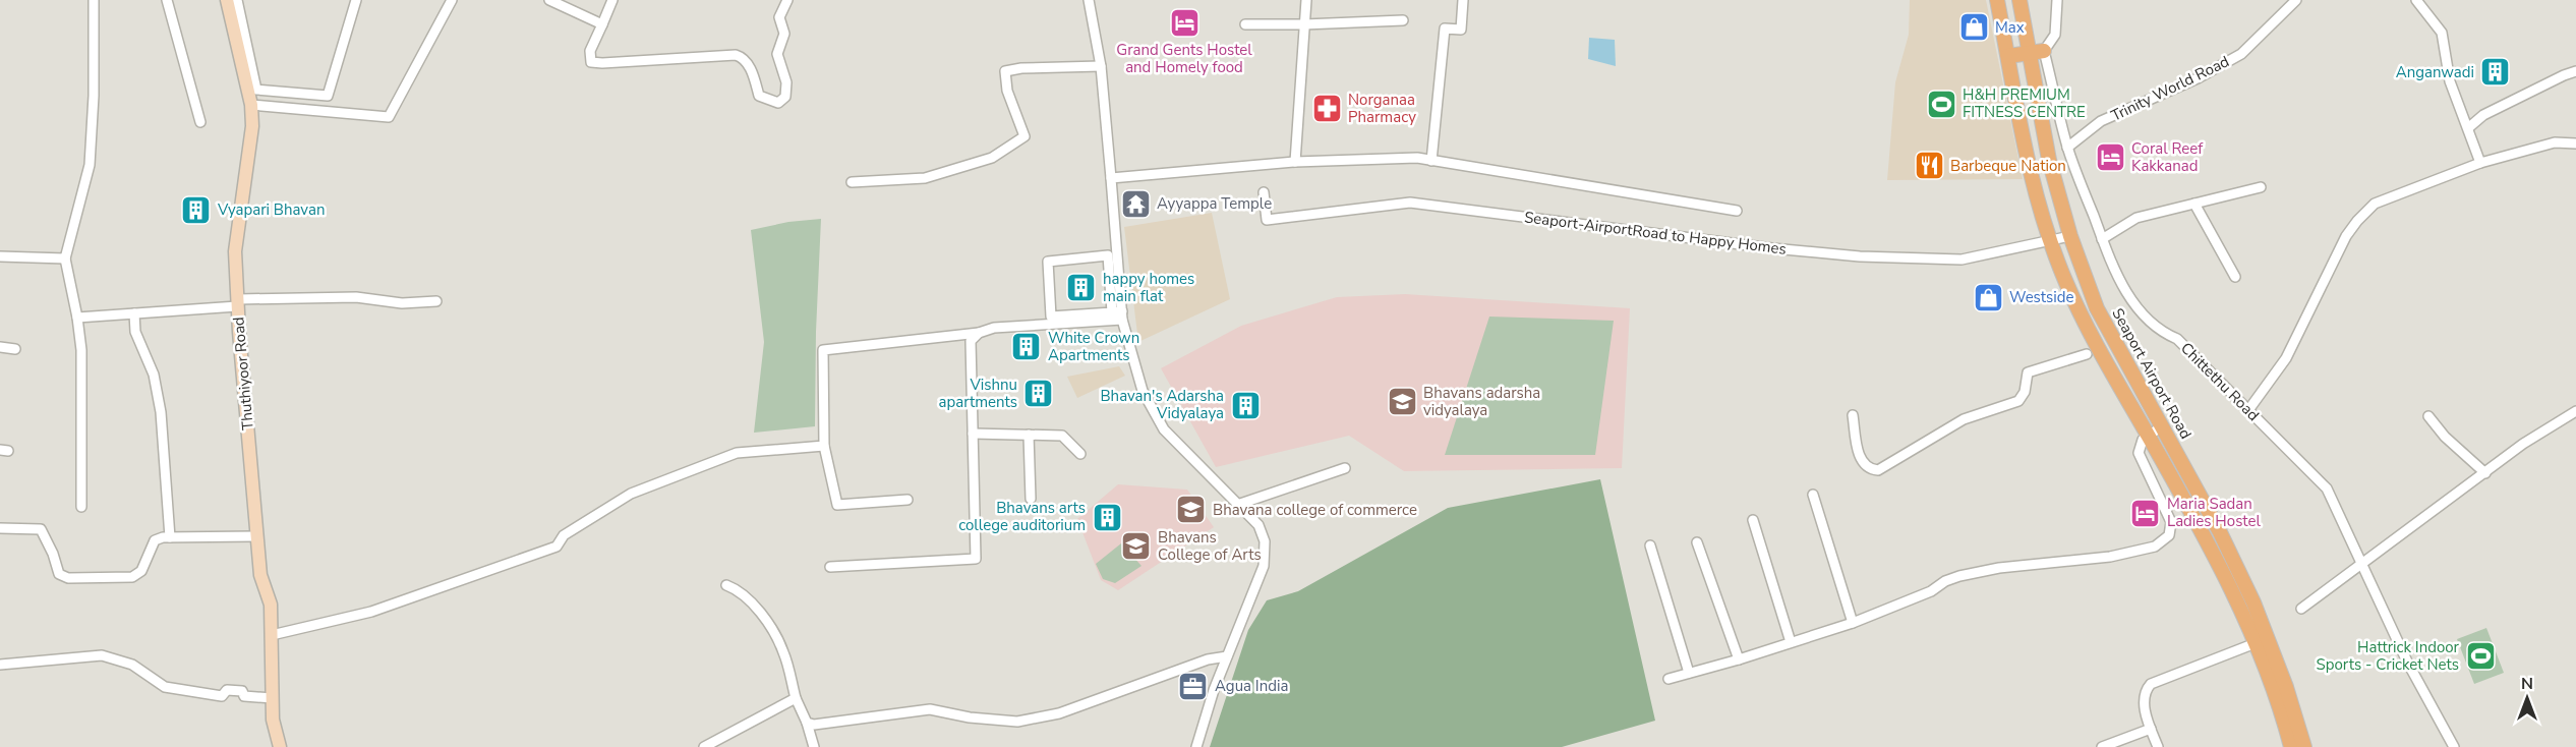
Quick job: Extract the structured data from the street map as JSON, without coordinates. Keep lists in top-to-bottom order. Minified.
{"streets":{"main road":["Thuthiyoor Road","Seaport Airport Road"],"street":["Trinity World Road","Seaport-AirportRoad to Happy Homes","Chittethu Road"]},"crossings":[["Trinity World Road","Chittethu Road"],["Seaport-AirportRoad to Happy Homes","Seaport Airport Road"]],"places":{"hotel":["Grand Gents Hostel and Homely food","Coral Reef Kakkanad","Maria Sadan Ladies Hostel"],"shop":["Max","Westside"],"building":["Anganwadi","Vyapari Bhavan","happy homes main flat","White Crown Apartments","Vishnu apartments","Bhavan's Adarsha Vidyalaya","Bhavans arts college auditorium"],"sports":["H&H PREMIUM FITNESS CENTRE","Hattrick Indoor Sports - Cricket Nets"],"pharmacy":["Norganaa Pharmacy"],"restaurant":["Barbeque Nation"],"temple":["Ayyappa Temple"],"school or university":["Bhavans adarsha vidyalaya","Bhavana college of commerce","Bhavans College of Arts"],"office":["Agua India"]},"north":"top"}
